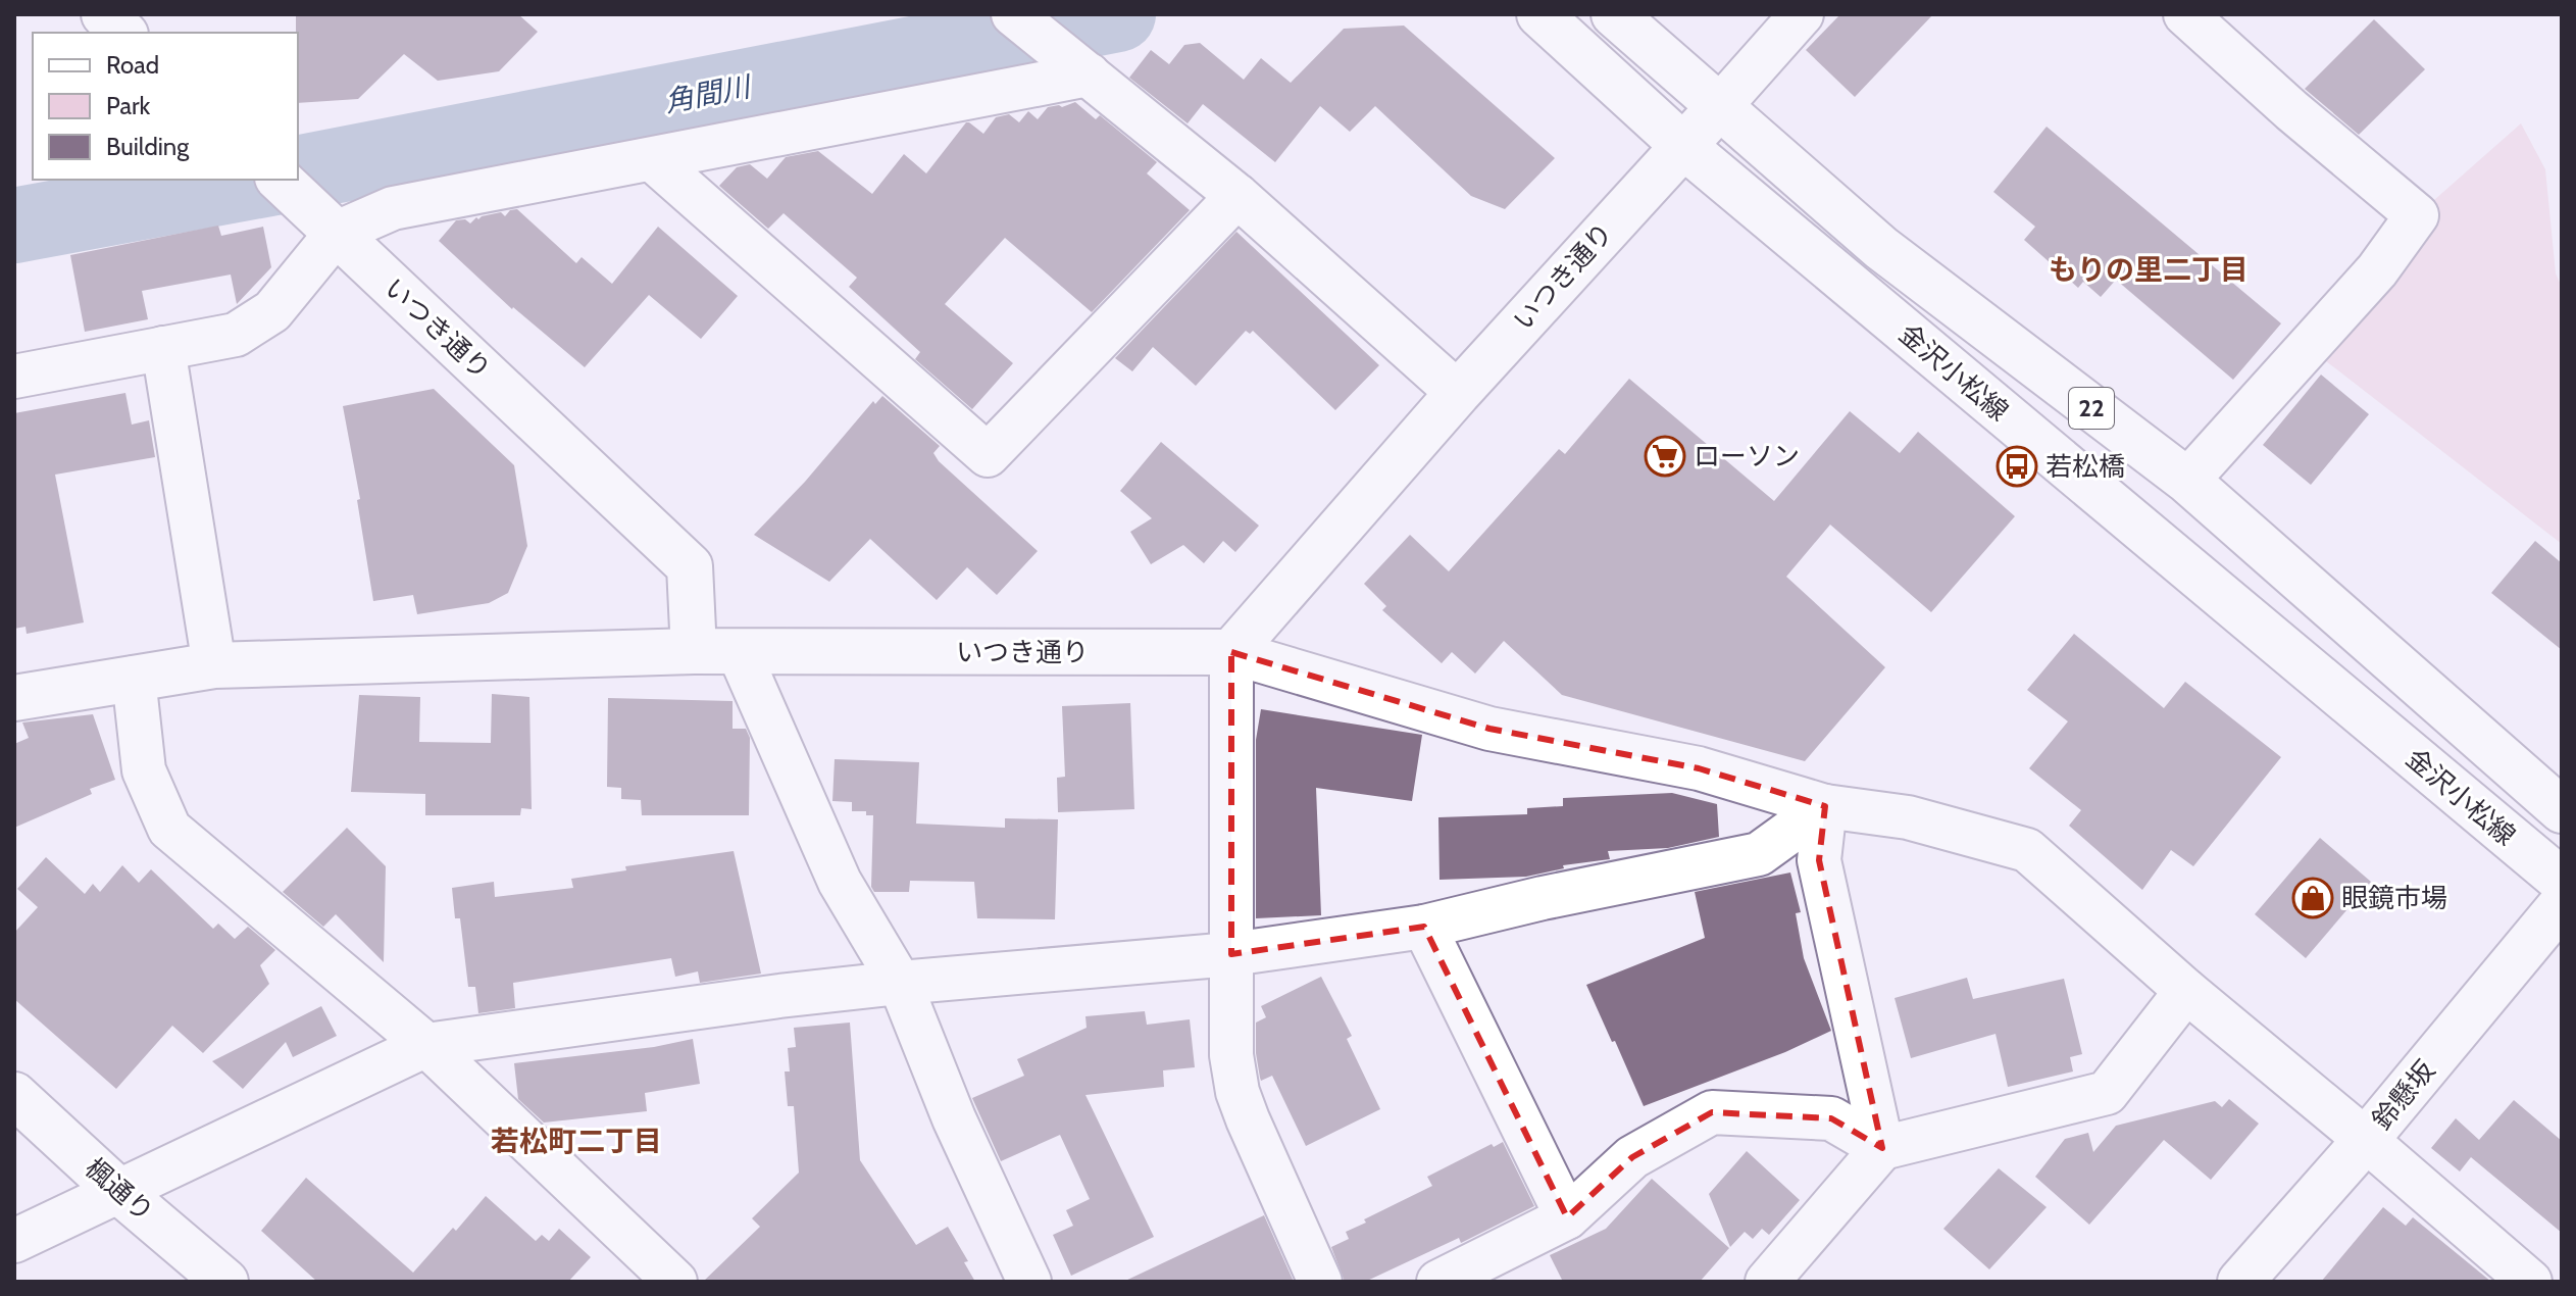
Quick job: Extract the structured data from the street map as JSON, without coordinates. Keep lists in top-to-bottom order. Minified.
{"streets":{"street":["いつき通り","金沢小松線","22","鈴懸坂","楓通り"]},"crossings":[["いつき通り","金沢小松線"]],"districts":["もりの里二丁目","若松町二丁目"],"water":["角間川"],"places":{"supermarket":["ローソン"],"bus stop":["若松橋"],"shop":["眼鏡市場"]},"legend":["Road","Park","Building"]}
